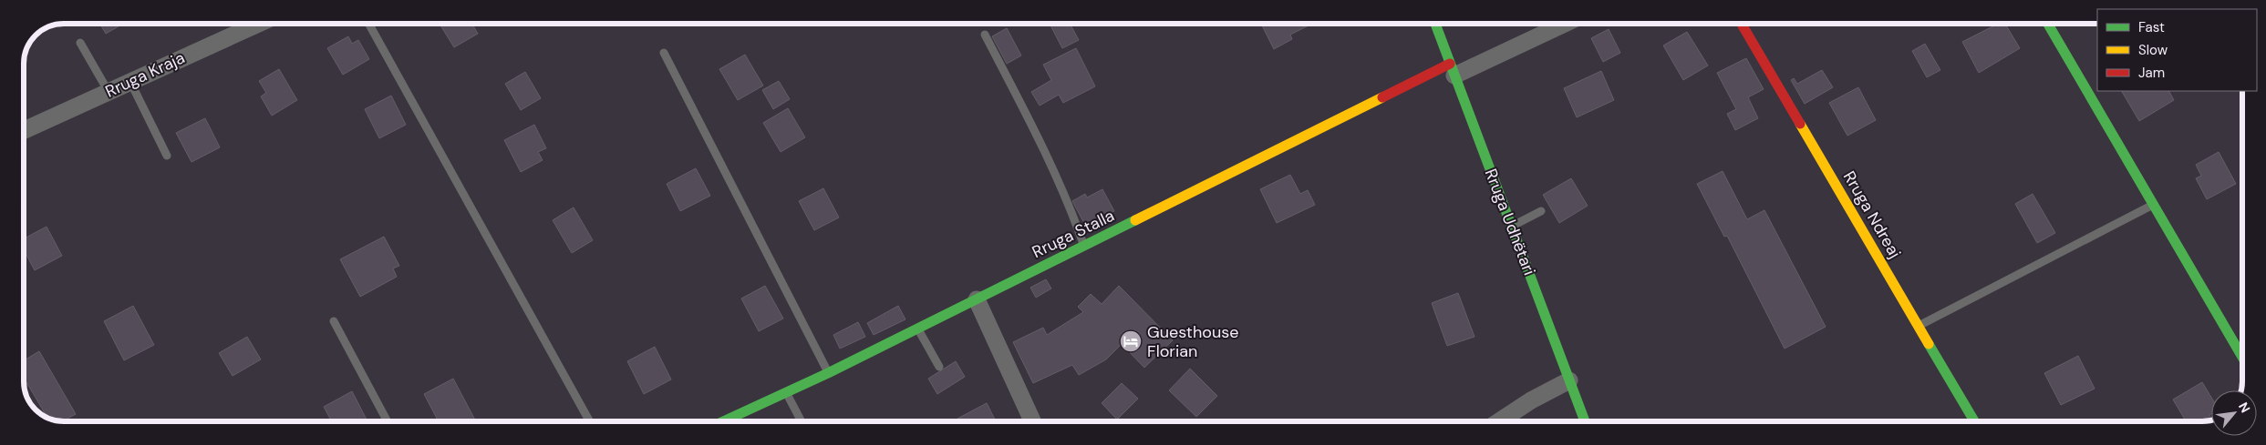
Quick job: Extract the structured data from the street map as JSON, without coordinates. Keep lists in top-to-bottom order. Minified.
{"streets":{"street":["Rruga Kraja","Rruga Ndreaj","Rruga Udhëtari","Rruga Stalla"]},"crossings":[["Rruga Udhëtari","Rruga Stalla"]],"places":{"hotel":["Guesthouse Florian"]},"legend":["Fast","Slow","Jam"],"north":"top right"}
